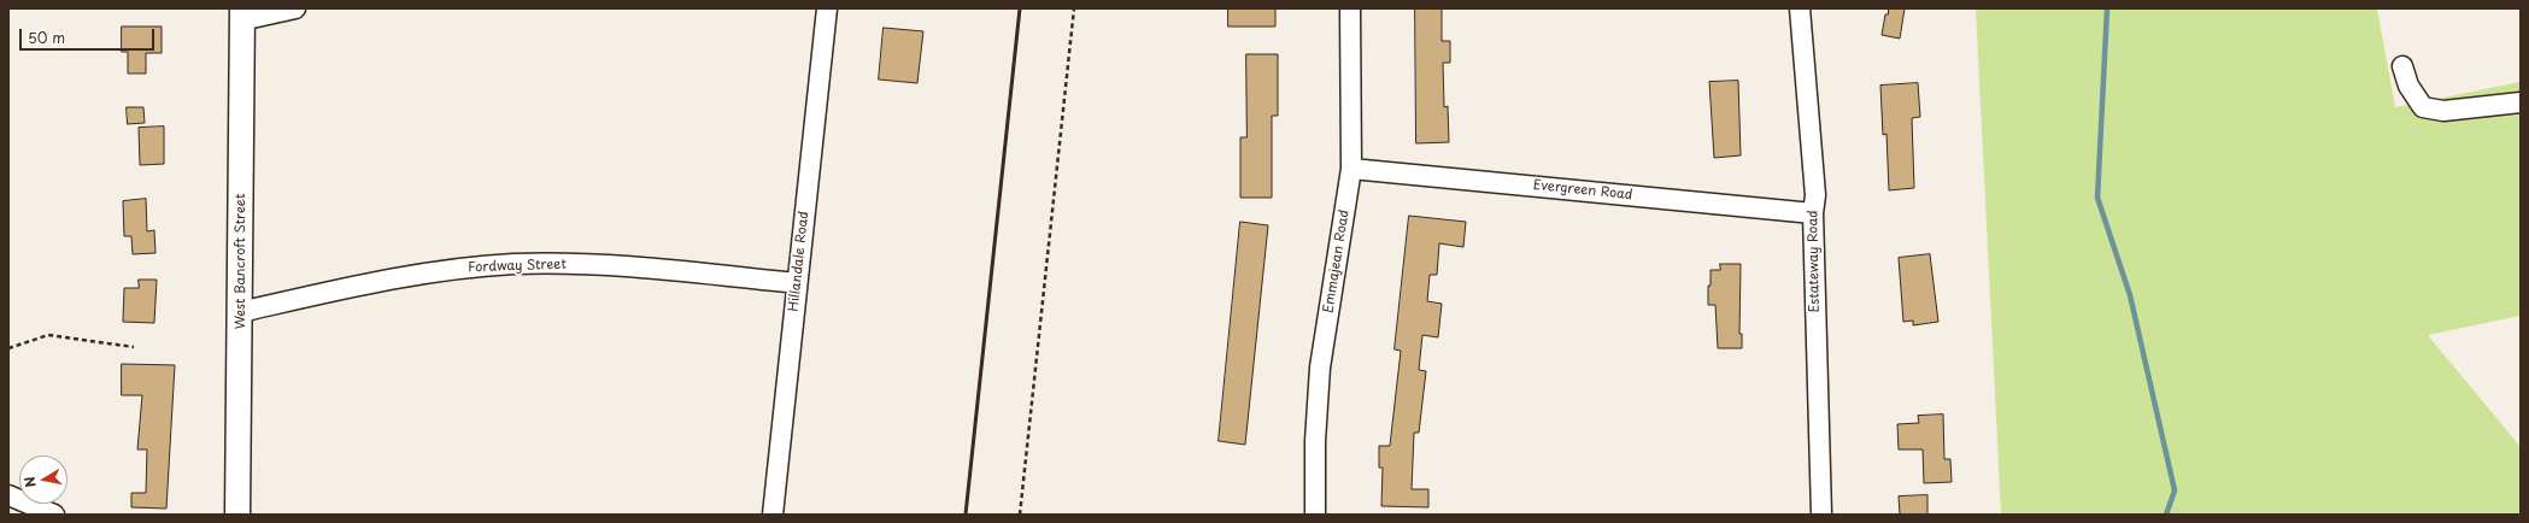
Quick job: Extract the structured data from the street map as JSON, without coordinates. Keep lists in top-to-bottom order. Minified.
{"streets":{"main road":["West Bancroft Street"],"street":["Evergreen Road","Hillandale Road","Emmajean Road","Estateway Road","Fordway Street"]},"crossings":[["Evergreen Road","Emmajean Road"],["Evergreen Road","Estateway Road"],["West Bancroft Street","Fordway Street"],["Hillandale Road","Fordway Street"]],"scale_bar":"50 m","north":"left"}
